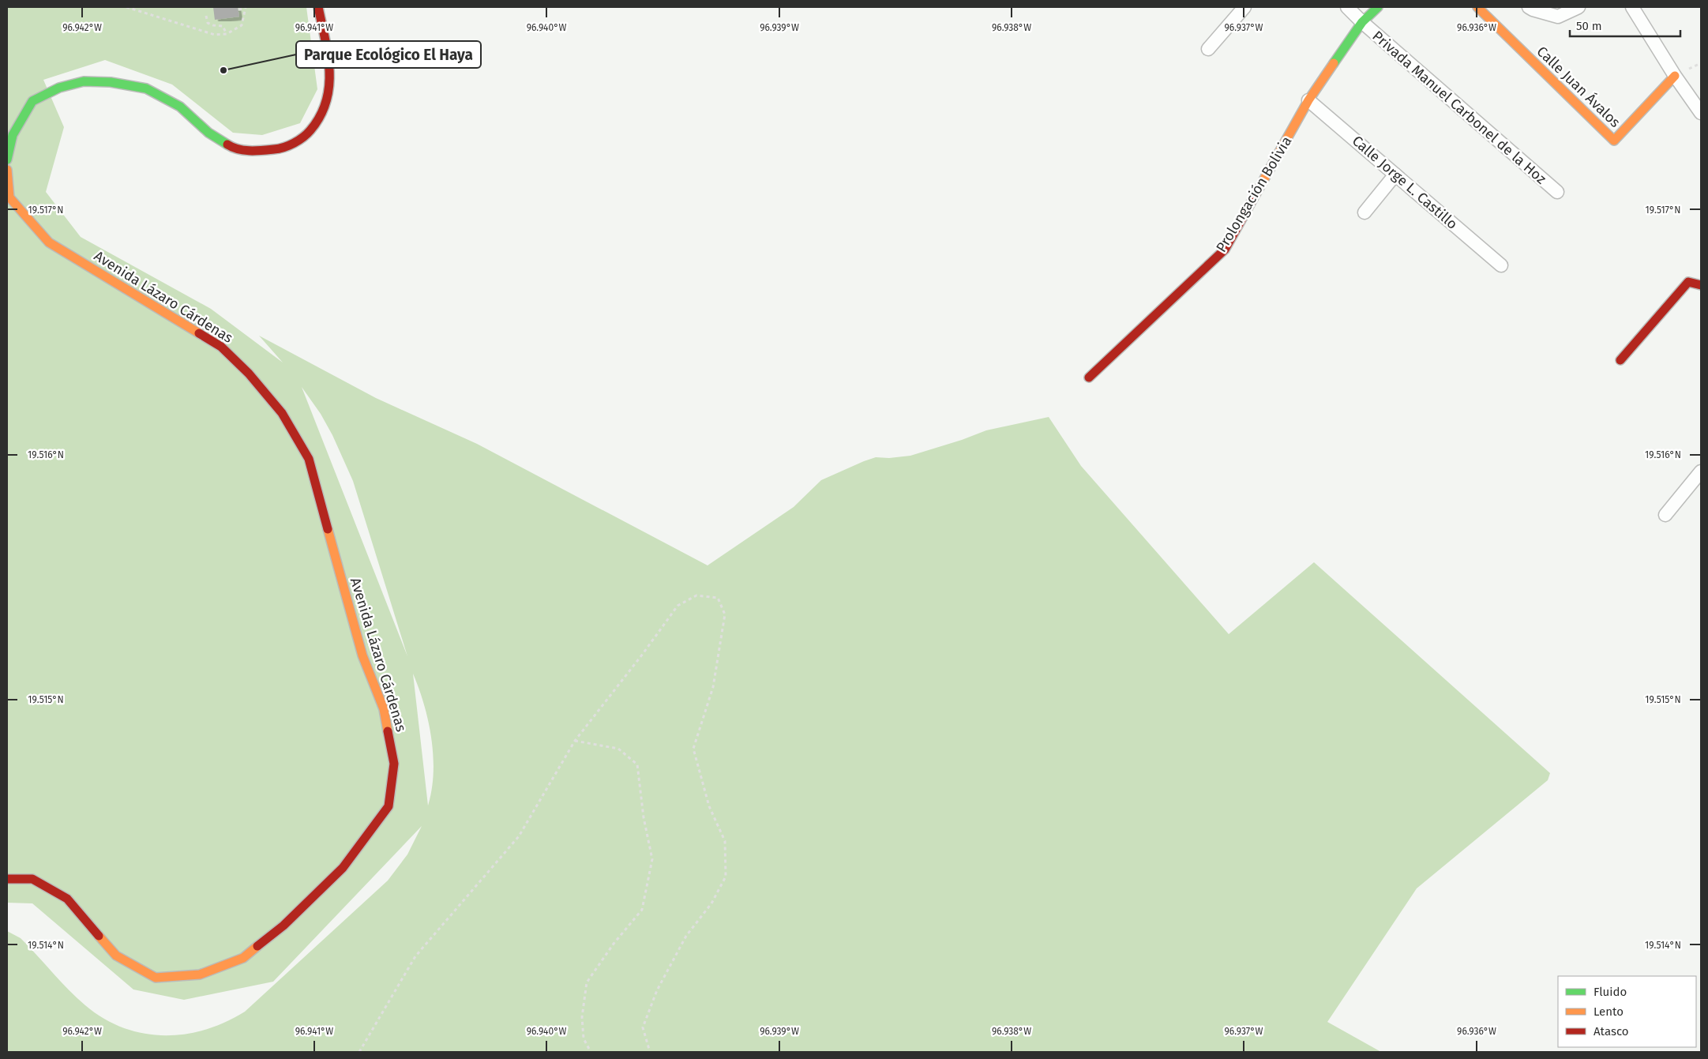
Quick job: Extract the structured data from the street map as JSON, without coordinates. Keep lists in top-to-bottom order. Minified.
{"streets":{"main road":["Calle Juan Ávalos","Prolongación Bolivia","Avenida Lázaro Cárdenas"],"street":["Privada Manuel Carbonel de la Hoz","Calle Jorge L. Castillo"]},"crossings":[["Privada Manuel Carbonel de la Hoz","Prolongación Bolivia"],["Calle Jorge L. Castillo","Prolongación Bolivia"]],"places":["Parque Ecológico El Haya"],"legend":["Fluido","Lento","Atasco"],"scale_bar":"50 m","coordinates":["96.942°W","96.941°W","96.940°W","96.939°W","96.938°W","96.937°W","96.936°W","19.517°N","19.516°N","19.515°N","19.514°N"]}
